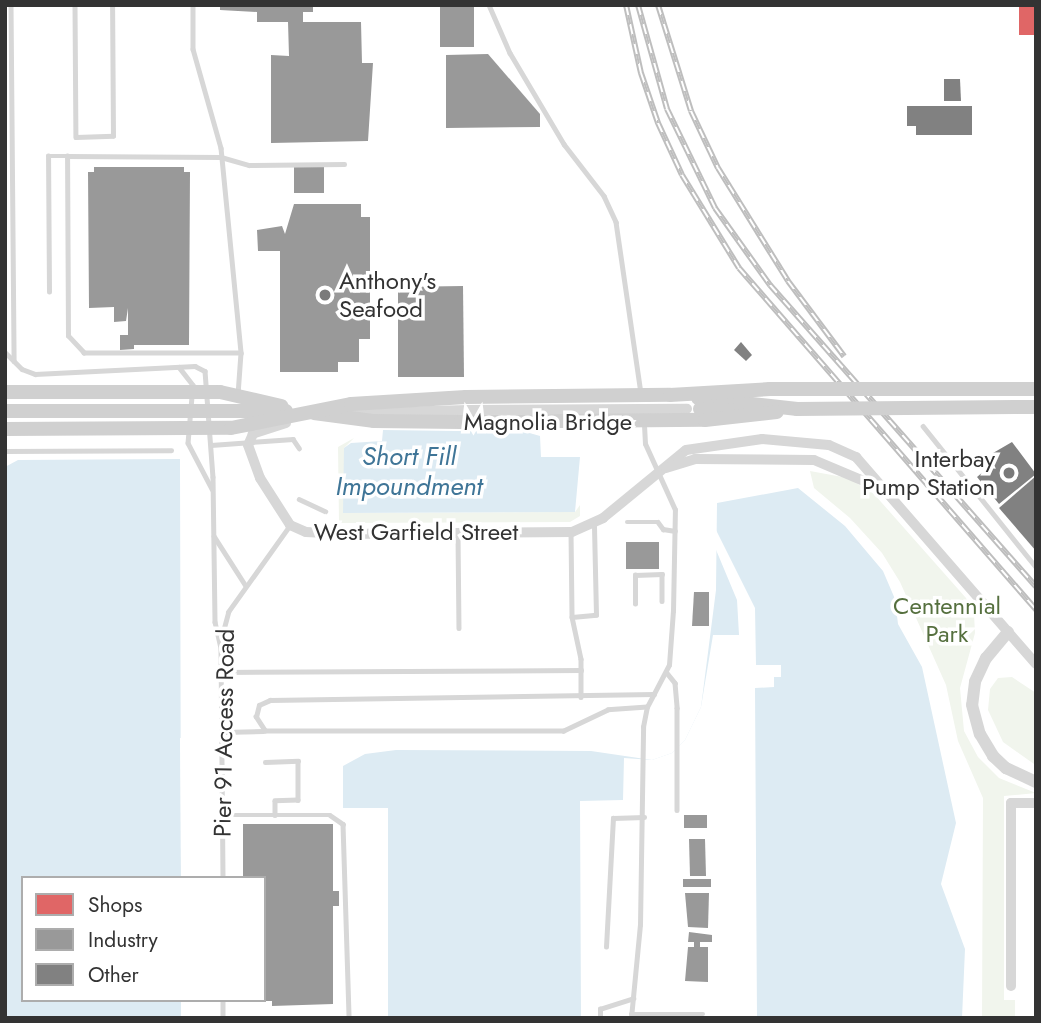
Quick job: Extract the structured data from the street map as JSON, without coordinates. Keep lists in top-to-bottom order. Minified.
{"streets":{"main road":["Magnolia Bridge"],"street":["West Garfield Street"],"lane":["Pier 91 Access Road"]},"crossings":[["West Garfield Street","Pier 91 Access Road"]],"water":["Short Fill Impoundment"],"parks":["Centennial Park"],"places":["Anthony's Seafood","Interbay Pump Station"],"legend":["Shops","Industry","Other"]}
